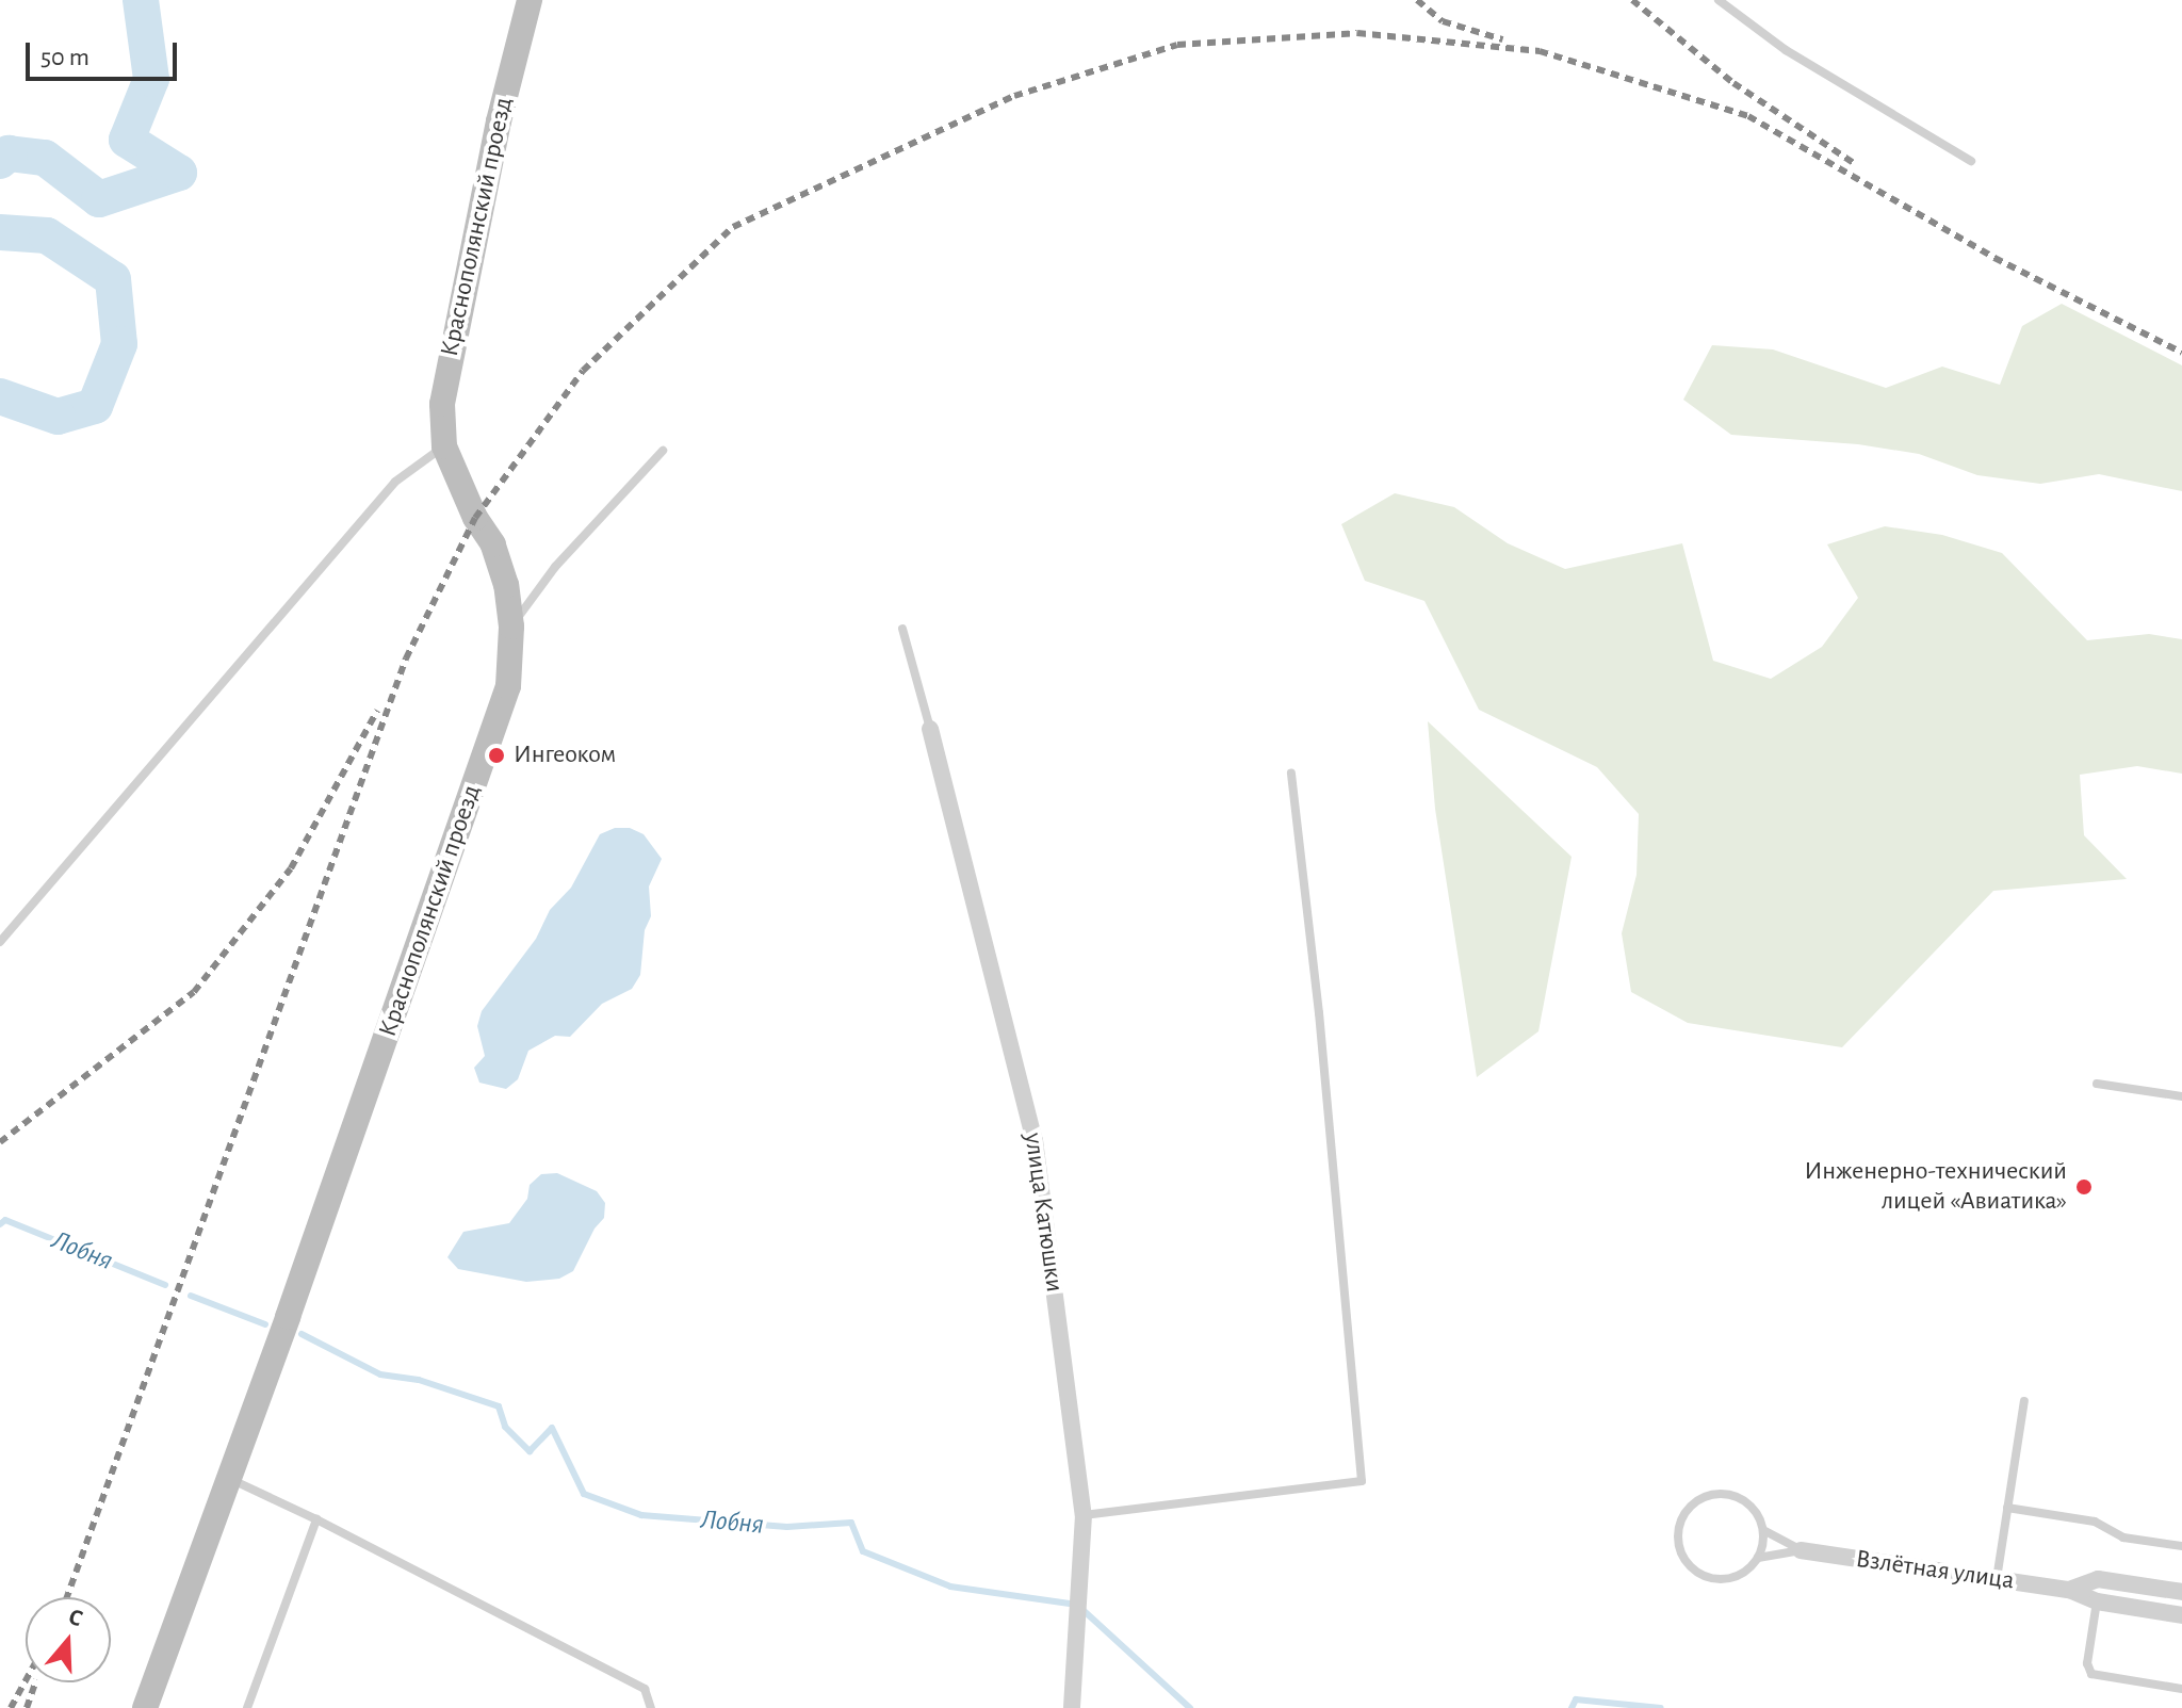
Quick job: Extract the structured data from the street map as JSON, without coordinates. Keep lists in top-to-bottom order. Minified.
{"streets":{"main road":["Краснополянский проезд"],"street":["улица Катюшки","Взлётная улица"]},"water":["Лобня"],"places":["Ингеоком","Инженерно-технический лицей «Авиатика»"],"scale_bar":"50 m","north":"top"}
